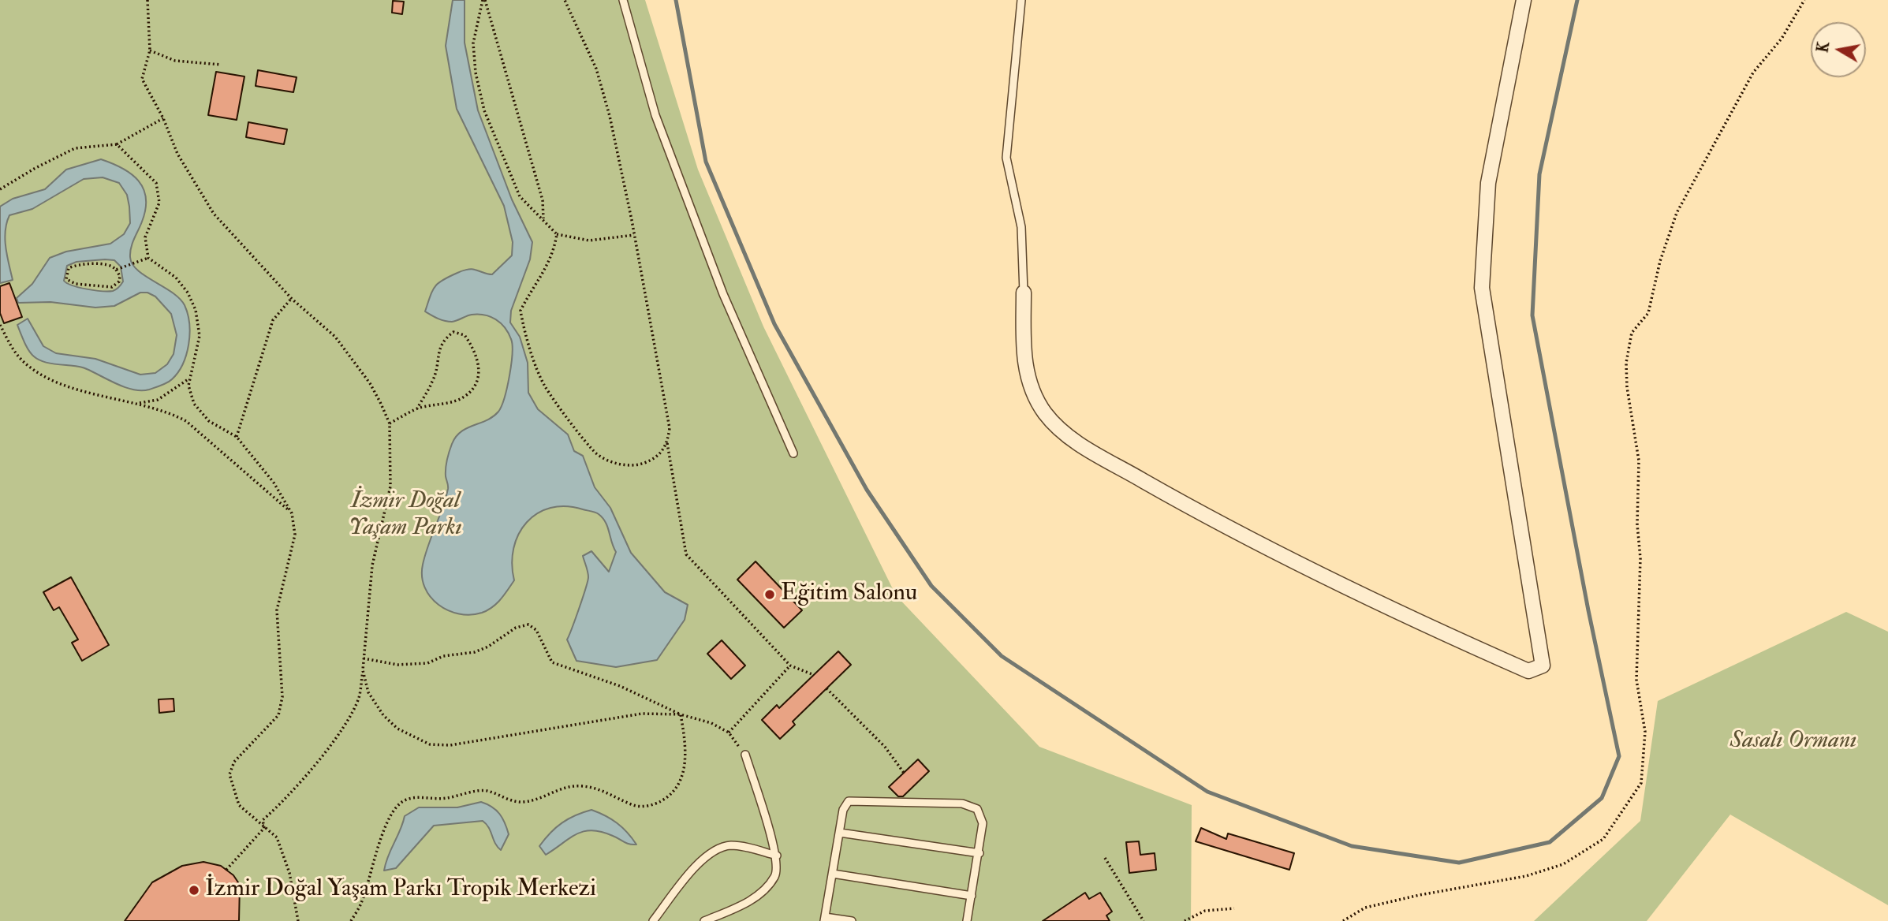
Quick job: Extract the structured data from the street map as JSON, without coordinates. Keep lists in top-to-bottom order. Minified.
{"parks":["İzmir Doğal Yaşam Parkı","Sasalı Ormanı"],"places":["Eğitim Salonu","İzmir Doğal Yaşam Parkı Tropik Merkezi"],"north":"left"}
